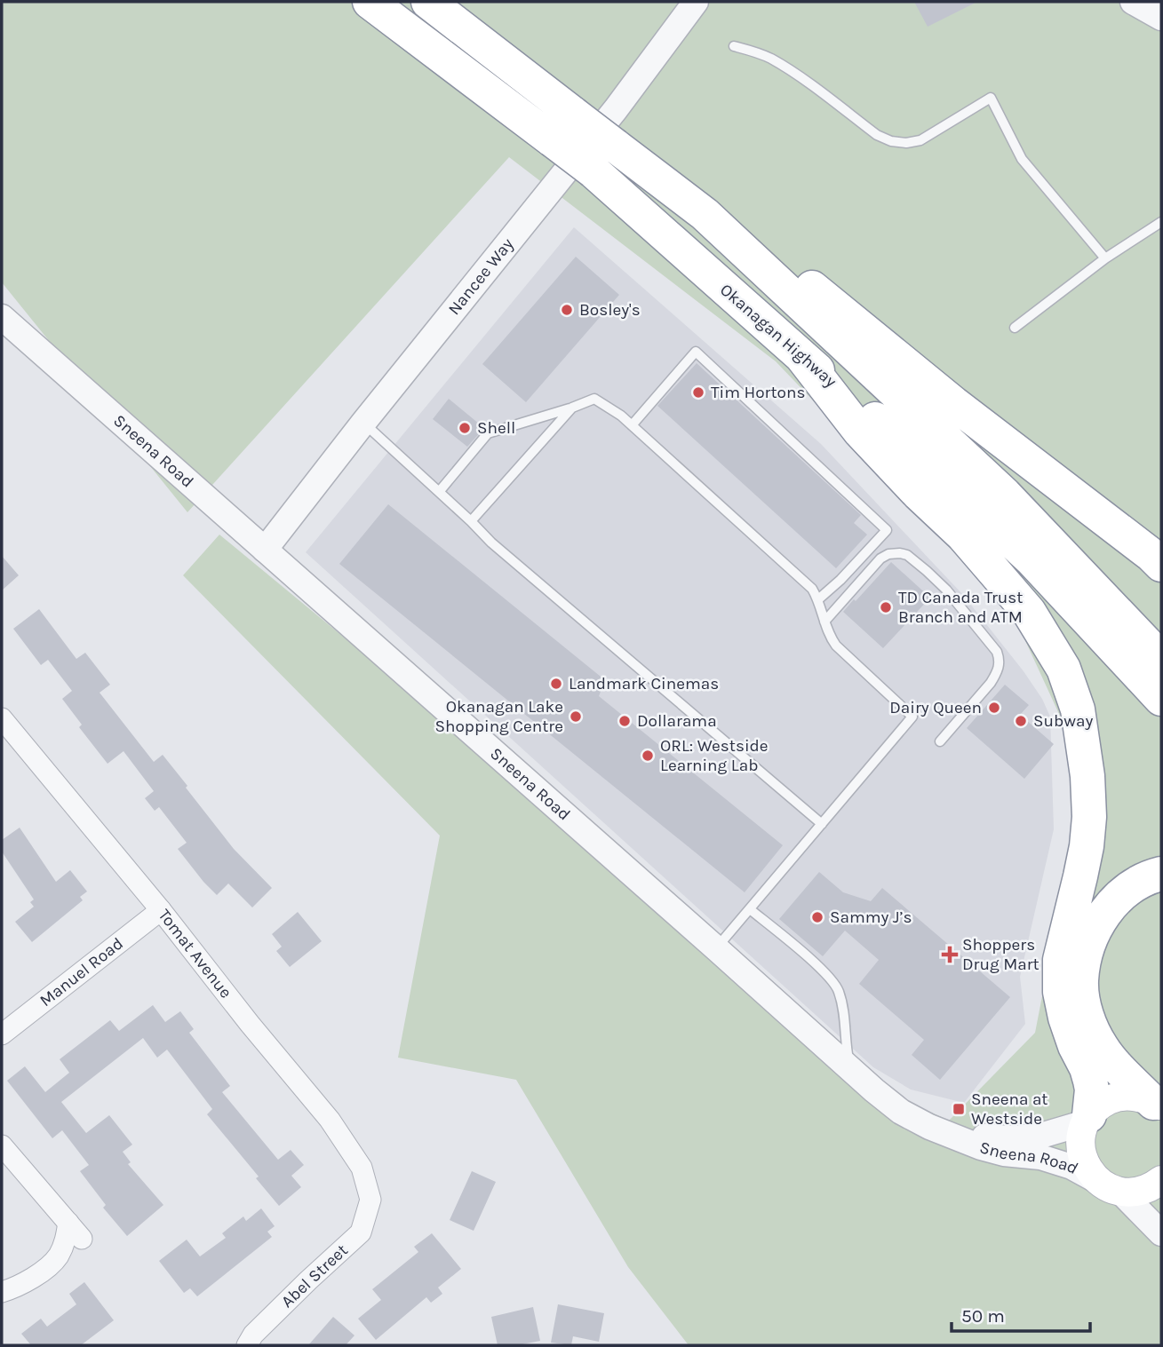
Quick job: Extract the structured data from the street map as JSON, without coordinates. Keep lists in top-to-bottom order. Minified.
{"streets":{"highway":["Okanagan Highway"],"street":["Nancee Way","Sneena Road","Tomat Avenue","Manuel Road","Abel Street"]},"crossings":[["Nancee Way","Sneena Road"],["Tomat Avenue","Manuel Road"],["Tomat Avenue","Abel Street"]],"places":{"other":["Bosley's","Tim Hortons","Shell","TD Canada Trust Branch and ATM","Landmark Cinemas","Dairy Queen","Okanagan Lake Shopping Centre","Dollarama","Subway","ORL: Westside Learning Lab","Sammy J’s"],"health":["Shoppers Drug Mart"],"transit":["Sneena at Westside"]},"scale_bar":"50 m"}
